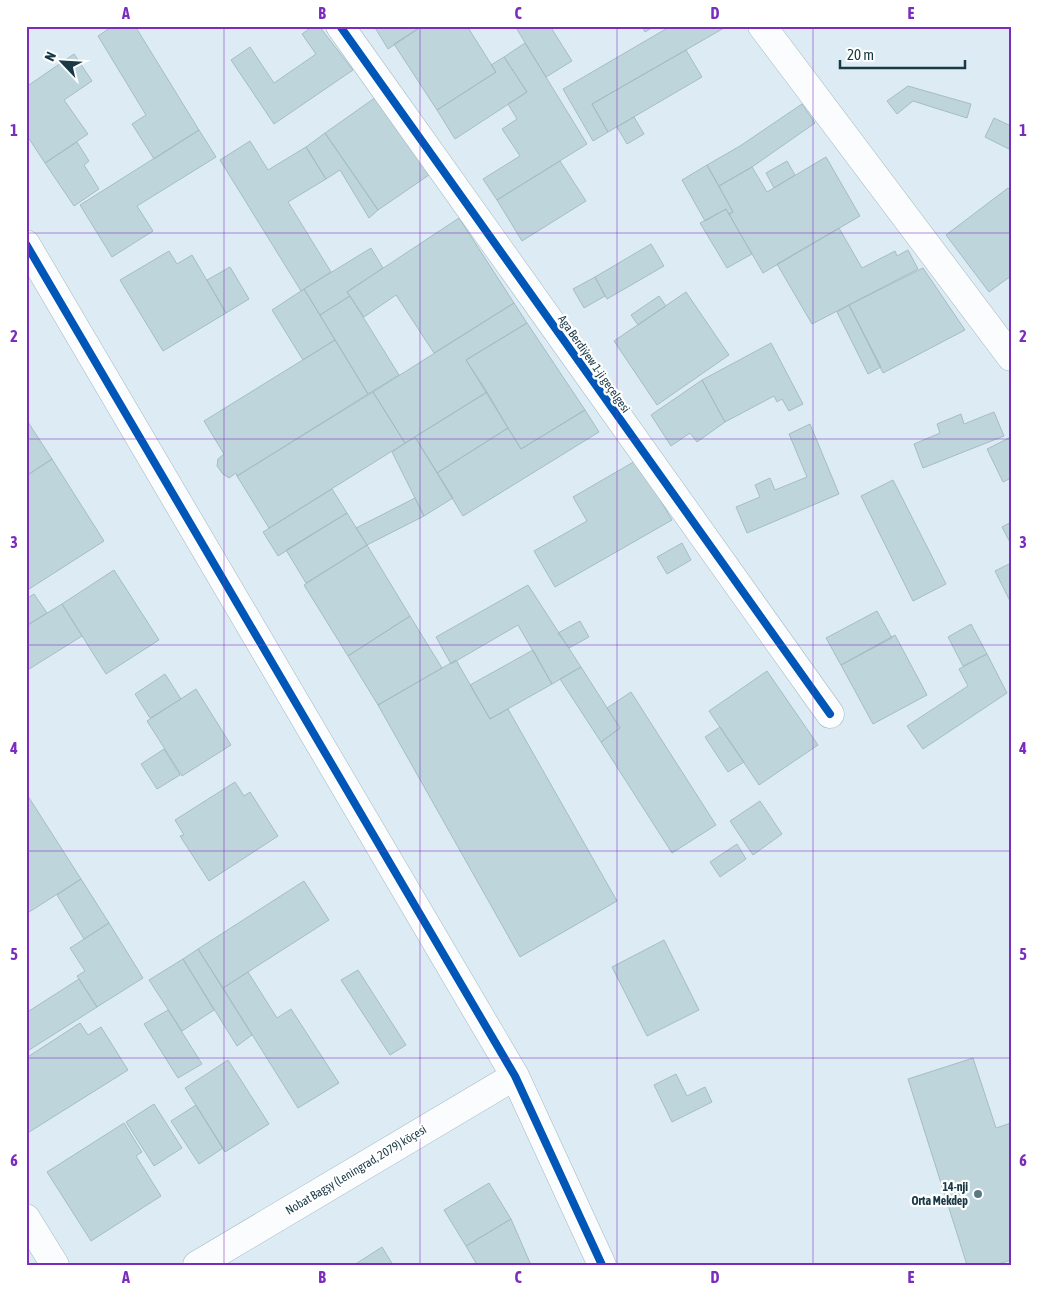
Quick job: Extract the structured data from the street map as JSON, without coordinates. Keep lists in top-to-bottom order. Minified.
{"streets":{"street":["Aga Berdiýew 1-ji geçelgesi","Nobat Bagşy (Leningrad, 2079) köçesi"]},"places":["14-nji Orta Mekdep"],"scale_bar":"20 m","north":"top left","grid":{"columns":["A","B","C","D","E"],"rows":["1","2","3","4","5","6"]}}
